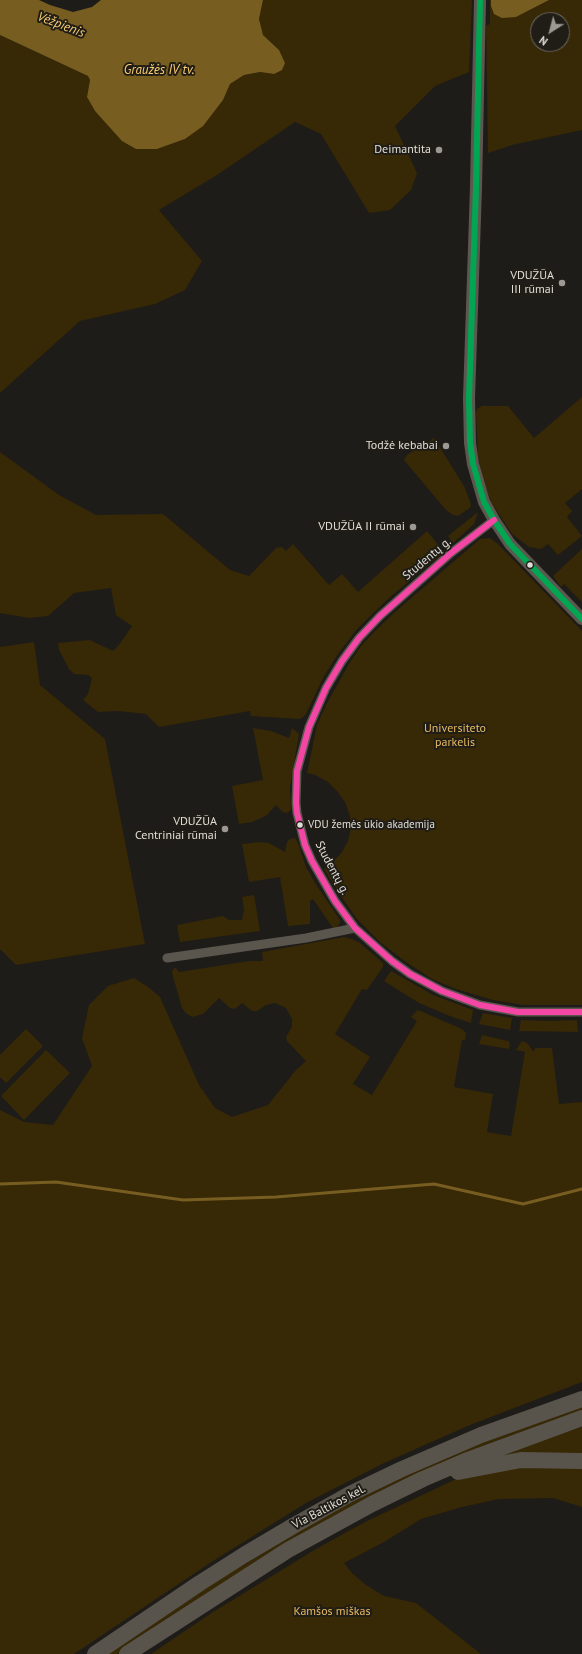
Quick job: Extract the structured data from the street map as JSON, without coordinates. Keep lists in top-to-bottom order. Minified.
{"streets":{"highway":["Via Baltikos kel."],"street":["Studentų g."]},"water":["Vėžpienis","Graužės IV tv."],"parks":["Universiteto parkelis","Kamšos miškas"],"places":["Deimantita","VDUŽŪA III rūmai","Todžė kebabai","VDUŽŪA II rūmai","VDU žemės ūkio akademija","VDUŽŪA Centriniai rūmai"],"north":"bottom left"}
